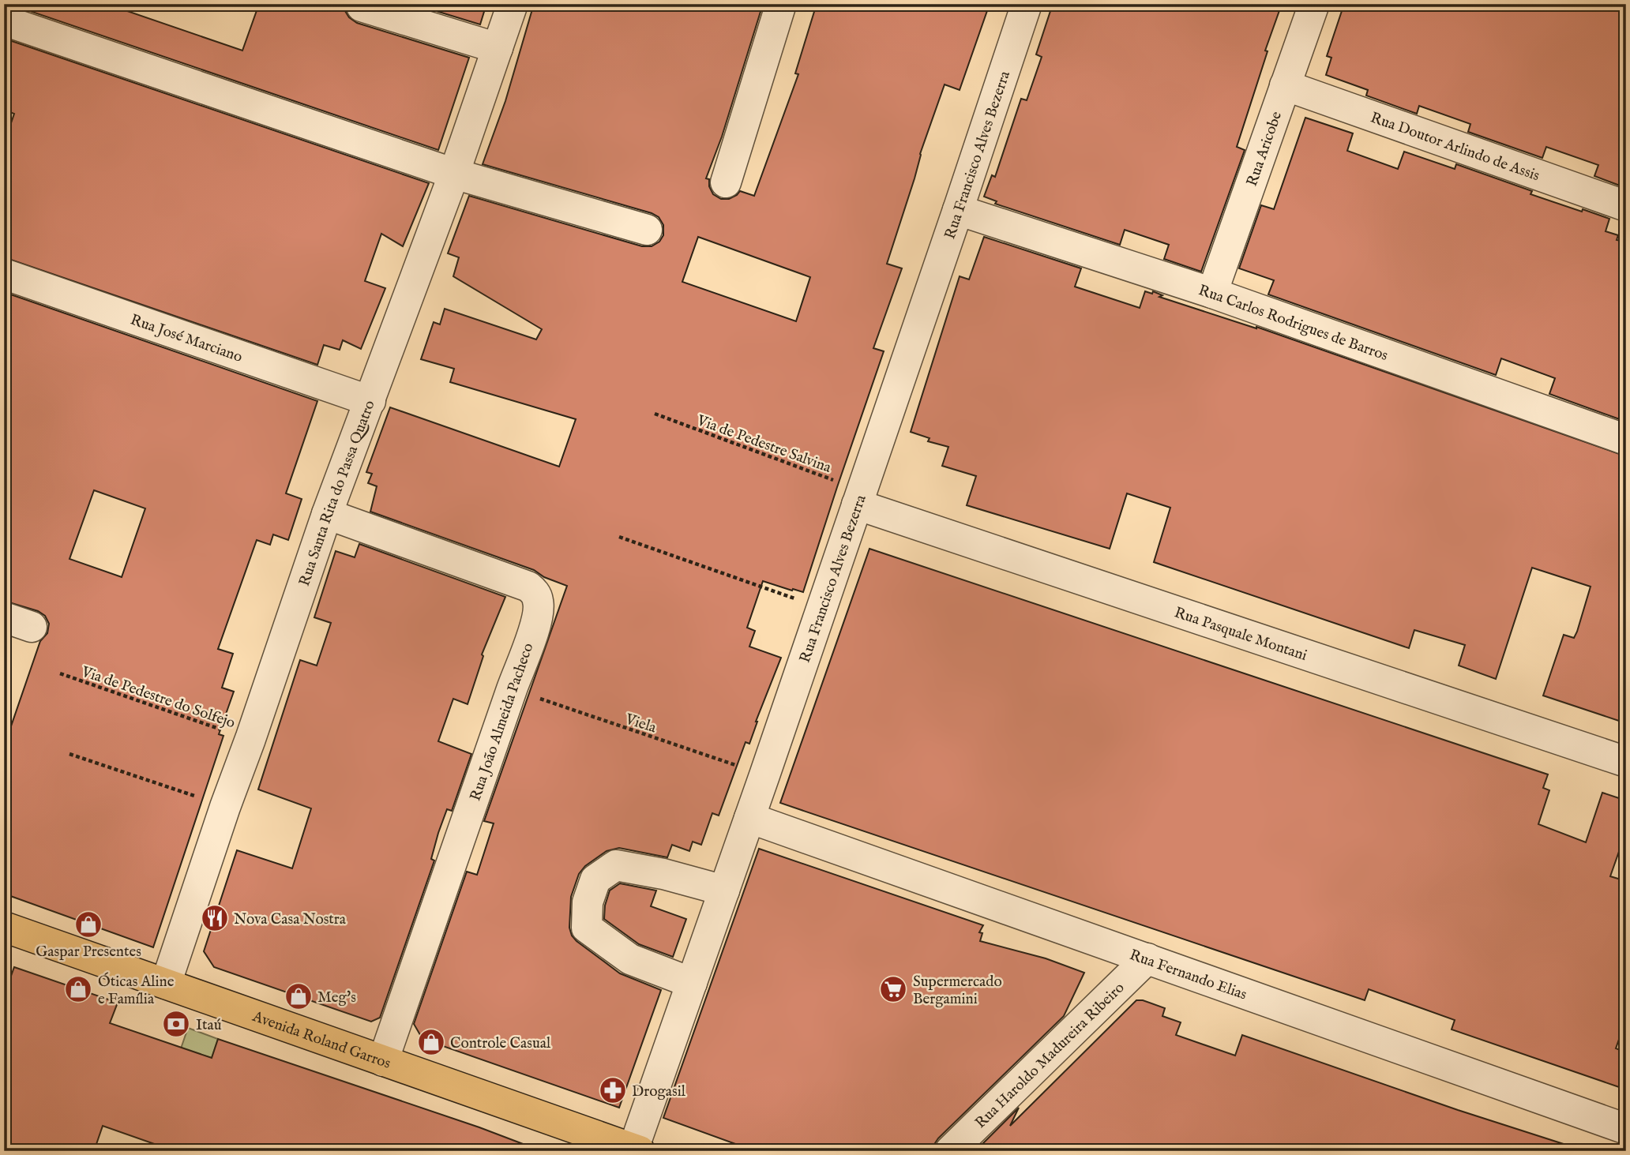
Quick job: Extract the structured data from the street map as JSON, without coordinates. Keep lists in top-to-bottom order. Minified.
{"streets":{"main road":["Avenida Roland Garros"],"street":["Rua Doutor Arlindo de Assis","Rua Aricobe","Rua Francisco Alves Bezerra","Rua Carlos Rodrigues de Barros","Rua José Marciano","Rua Santa Rita do Passa Quatro","Rua Pasquale Montani","Rua João Almeida Pacheco","Rua Fernando Elias","Rua Haroldo Madureira Ribeiro"],"path":["Via de Pedestre Salvina","Via de Pedestre do Solfejo","Viela"]},"crossings":[["Rua Doutor Arlindo de Assis","Rua Aricobe"],["Rua Aricobe","Rua Carlos Rodrigues de Barros"],["Rua Francisco Alves Bezerra","Rua Carlos Rodrigues de Barros"],["Rua Francisco Alves Bezerra","Via de Pedestre Salvina"],["Rua Francisco Alves Bezerra","Rua Pasquale Montani"],["Rua Francisco Alves Bezerra","Viela"],["Rua Francisco Alves Bezerra","Rua Fernando Elias"],["Rua Francisco Alves Bezerra","Avenida Roland Garros"],["Rua José Marciano","Rua Santa Rita do Passa Quatro"],["Via de Pedestre Salvina","Rua Pasquale Montani"],["Rua Santa Rita do Passa Quatro","Via de Pedestre do Solfejo"],["Rua Santa Rita do Passa Quatro","Rua João Almeida Pacheco"],["Rua Santa Rita do Passa Quatro","Avenida Roland Garros"],["Rua João Almeida Pacheco","Viela"],["Rua João Almeida Pacheco","Avenida Roland Garros"],["Rua Fernando Elias","Rua Haroldo Madureira Ribeiro"]],"places":{"restaurant":["Nova Casa Nostra"],"shop":["Gaspar Presentes","Óticas Aline e Família","Meg's","Controle Casual"],"supermarket":["Supermercado Bergamini"],"bank":["Itaú"],"pharmacy":["Drogasil"]}}
